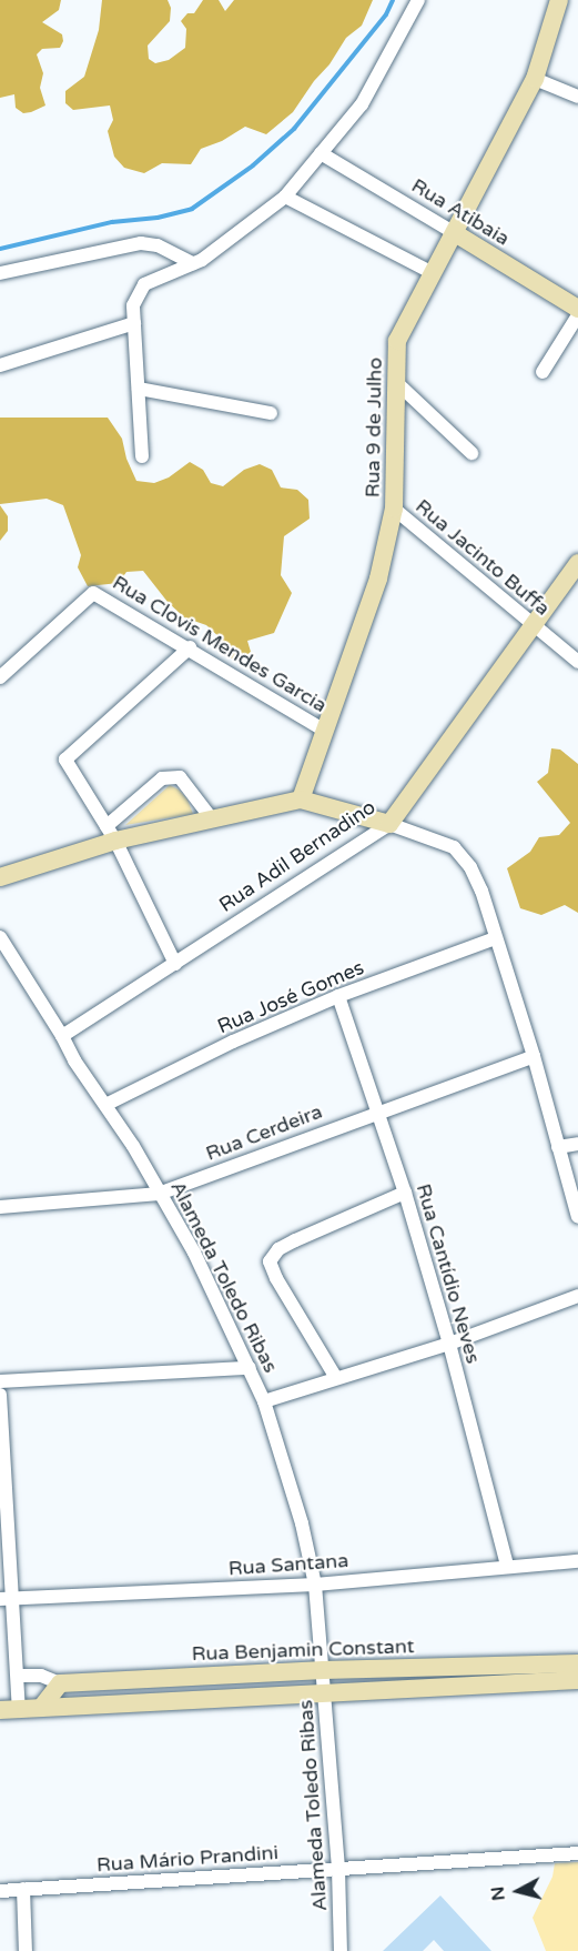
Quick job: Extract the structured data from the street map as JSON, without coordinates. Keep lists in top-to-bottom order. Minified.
{"streets":{"main road":["Rua Atibaia","Rua 9 de Julho","Rua Adil Bernadino","Rua Benjamin Constant"],"street":["Rua Jacinto Buffa","Rua Clovis Mendes Garcia","Rua José Gomes","Rua Cerdeira","Rua Cantídio Neves","Alameda Toledo Ribas","Rua Santana","Rua Mário Prandini"]},"crossings":[["Rua Atibaia","Rua 9 de Julho"],["Rua 9 de Julho","Rua Jacinto Buffa"],["Rua 9 de Julho","Rua Clovis Mendes Garcia"],["Rua Jacinto Buffa","Rua Adil Bernadino"],["Rua Adil Bernadino","Alameda Toledo Ribas"],["Rua José Gomes","Rua Cantídio Neves"],["Rua José Gomes","Alameda Toledo Ribas"],["Rua Cerdeira","Rua Cantídio Neves"],["Rua Cerdeira","Alameda Toledo Ribas"],["Rua Cantídio Neves","Rua Santana"],["Alameda Toledo Ribas","Rua Santana"],["Alameda Toledo Ribas","Rua Benjamin Constant"],["Alameda Toledo Ribas","Rua Mário Prandini"]],"north":"left"}
